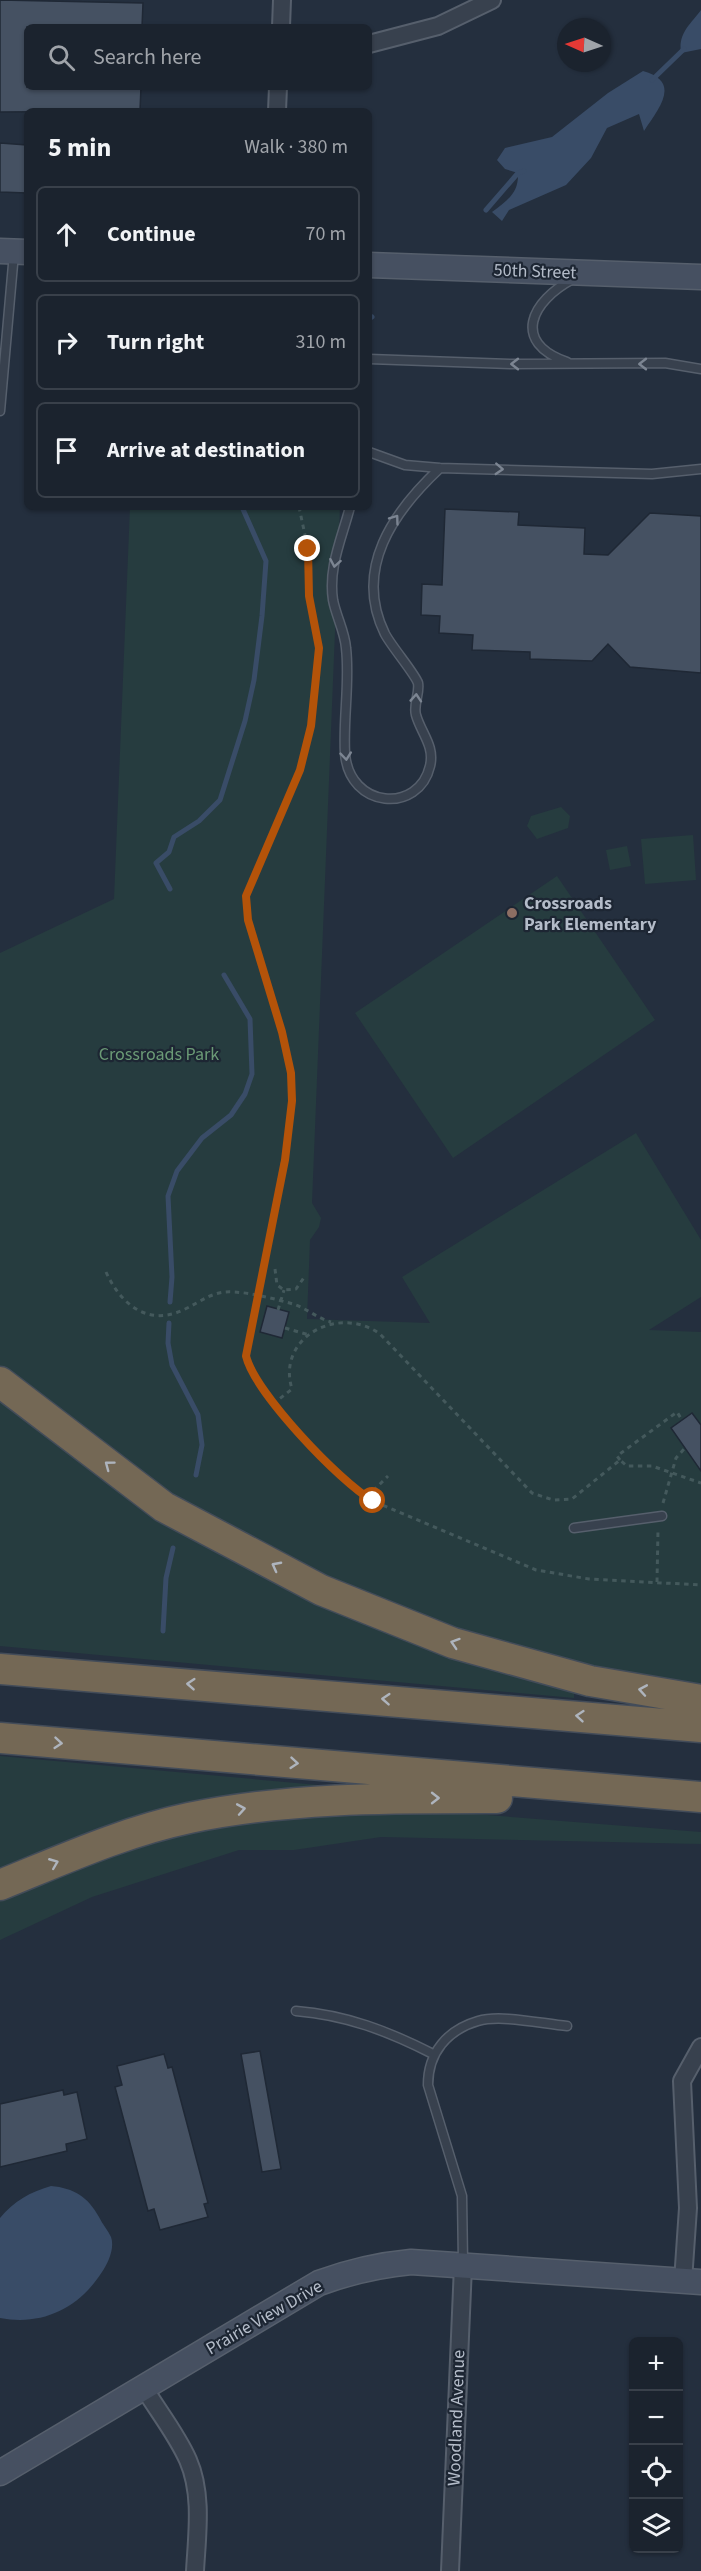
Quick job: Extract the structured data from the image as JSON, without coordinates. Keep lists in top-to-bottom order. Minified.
{"streets":{"street":["50th Street","Prairie View Drive","Woodland Avenue"]},"crossings":[["Prairie View Drive","Woodland Avenue"]],"parks":["Crossroads Park"],"places":["Crossroads Park Elementary"],"north":"left","page":{"search":"Search here","heading":["5 min","Walk · 380 m"],"list":[["Continue","70 m"],["Turn right","310 m"],"Arrive at destination"],"map_buttons":["+","−"]}}
